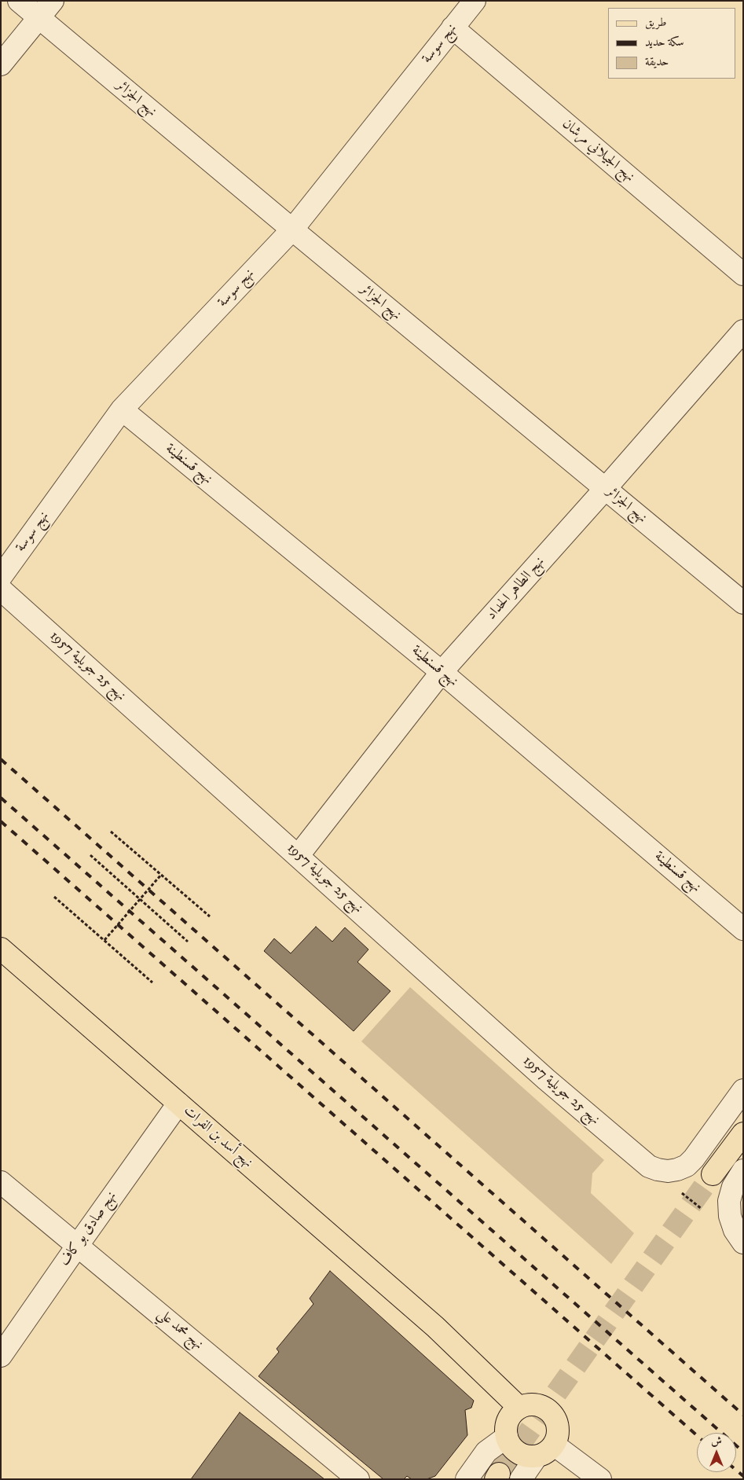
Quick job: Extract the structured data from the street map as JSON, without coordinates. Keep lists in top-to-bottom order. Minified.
{"streets":{"main road":["نهج أسد بن الفرات"],"street":["نهج سوسة","نهج الجزائر","نهج الجيلاني مرشان","نهج قسنطينة","نهج الطاهر الحداد","نهج 25 جويلية 1957","نهج صادق بو كاف","نهج محمد علي"]},"crossings":[["نهج سوسة","نهج الجزائر"],["نهج سوسة","نهج الجيلاني مرشان"],["نهج سوسة","نهج قسنطينة"],["نهج الجزائر","نهج الطاهر الحداد"],["نهج قسنطينة","نهج الطاهر الحداد"],["نهج الطاهر الحداد","نهج 25 جويلية 1957"],["نهج أسد بن الفرات","نهج صادق بو كاف"],["نهج صادق بو كاف","نهج محمد علي"]],"legend":["طريق","سكة حديد","حديقة"],"north":"top"}
